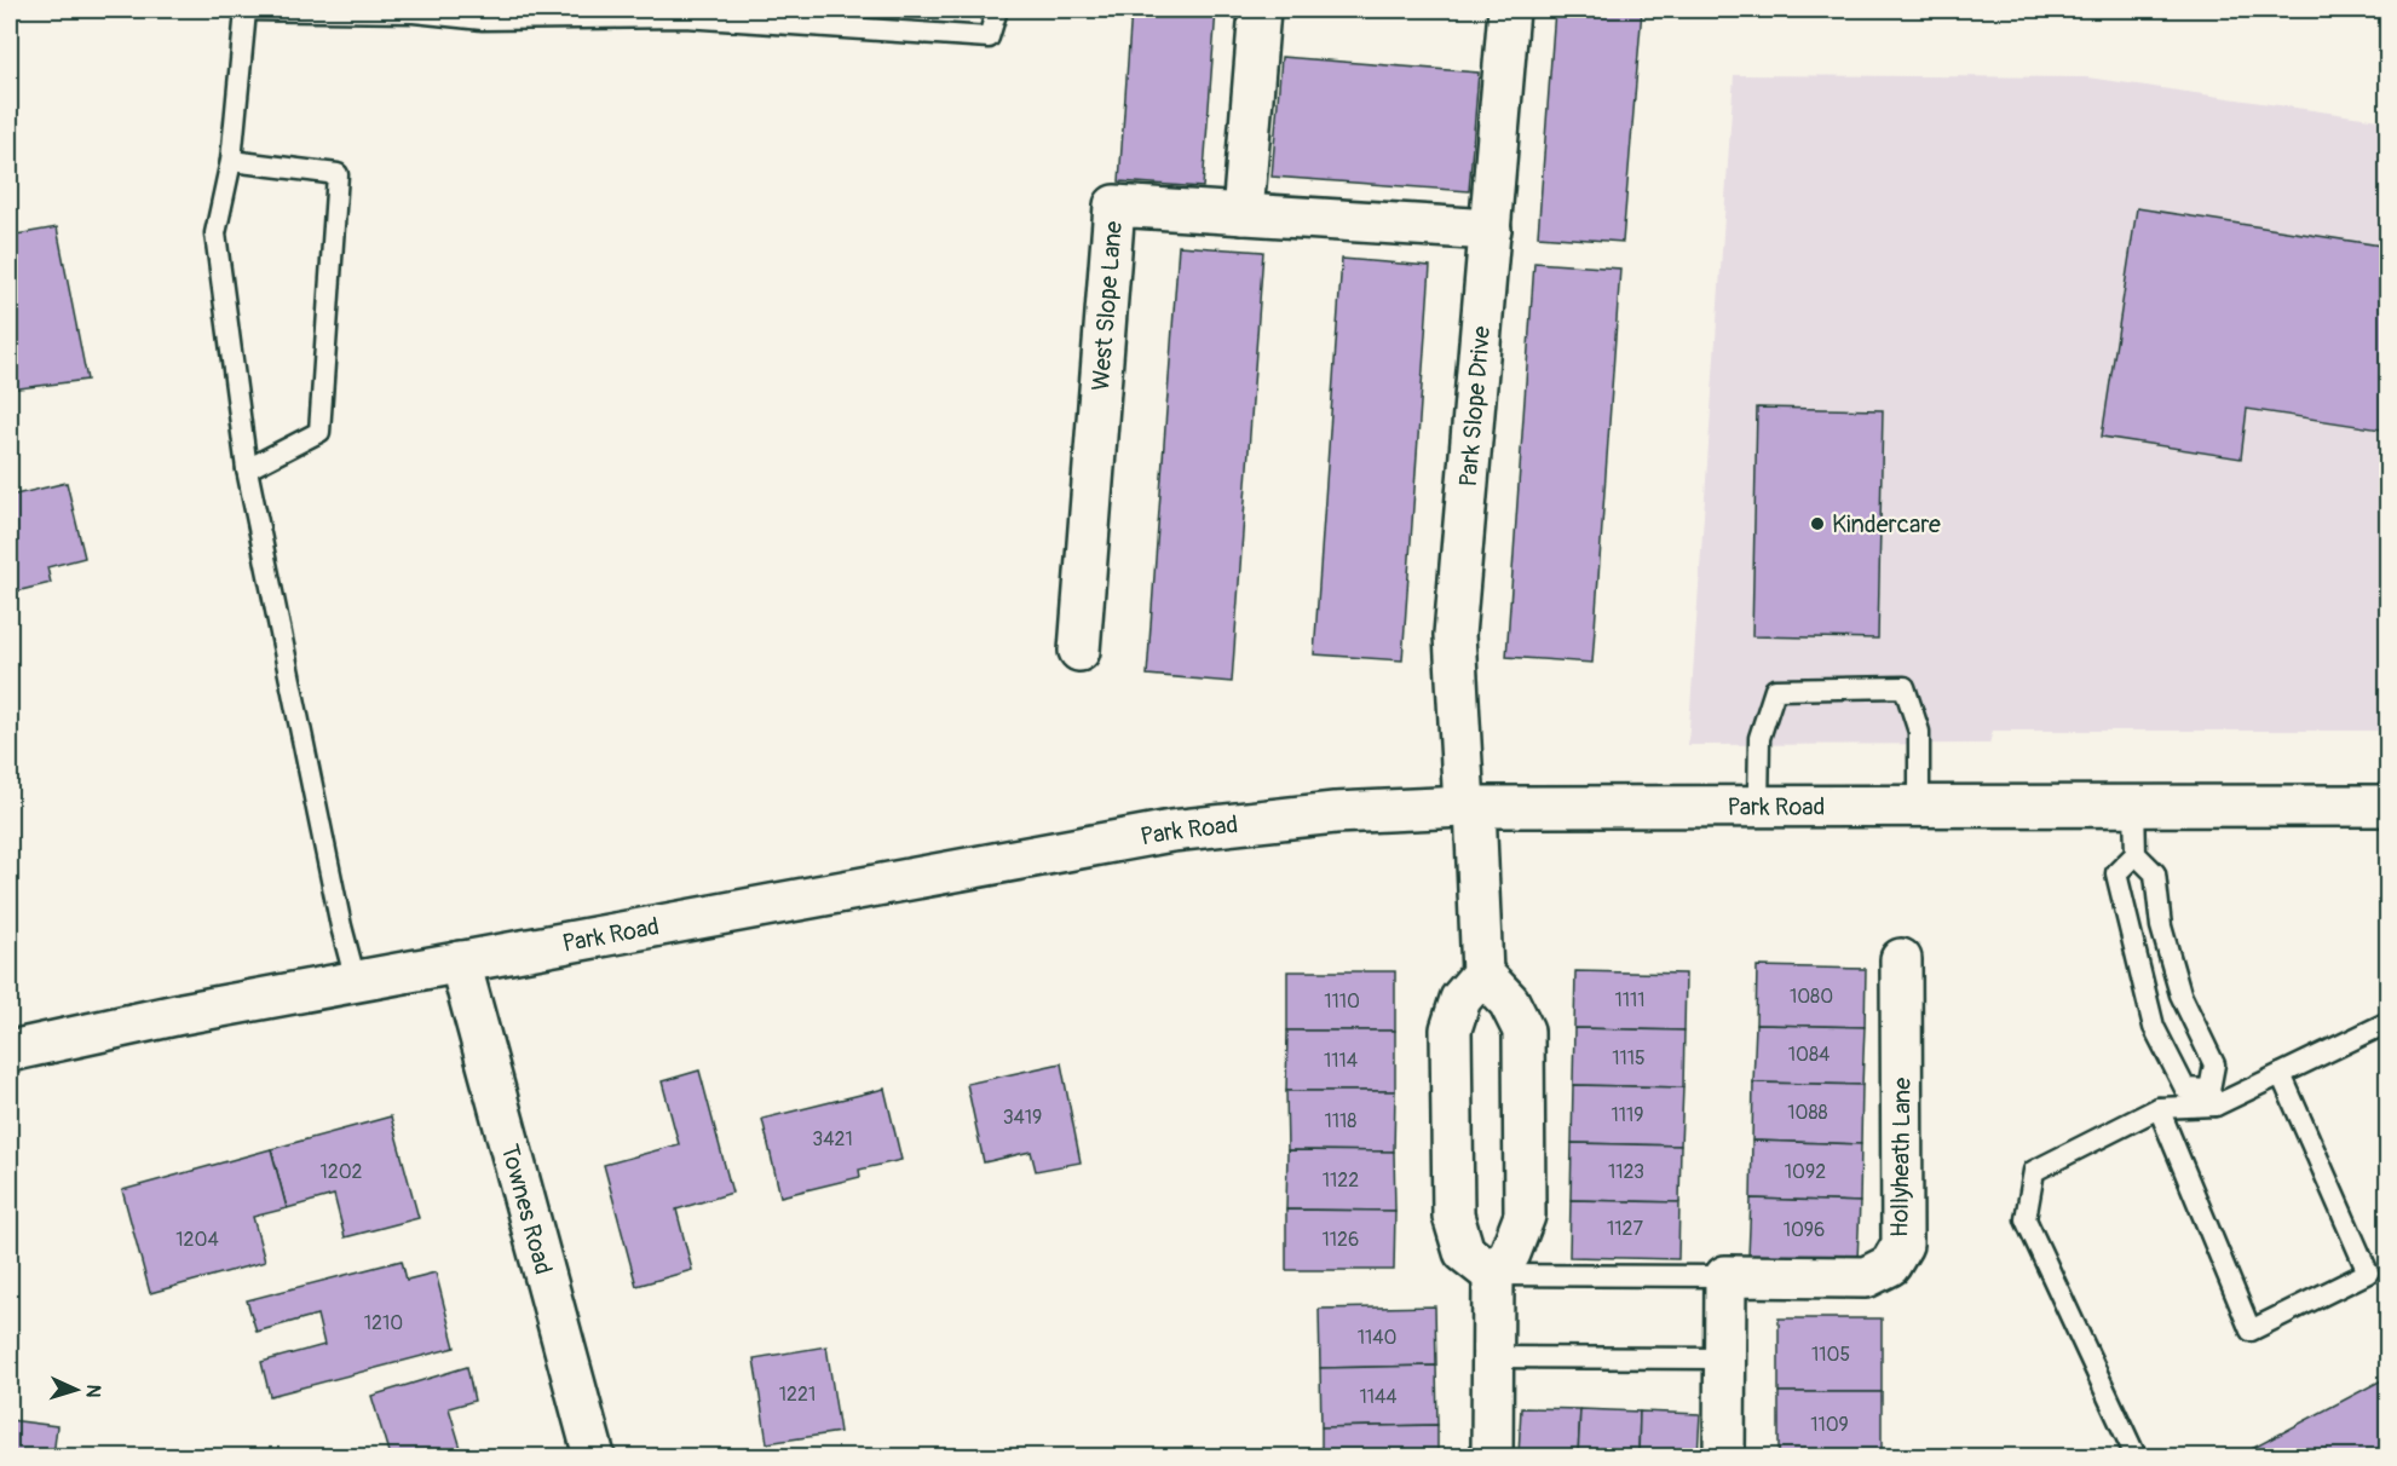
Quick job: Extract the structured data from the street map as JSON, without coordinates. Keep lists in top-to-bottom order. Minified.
{"streets":{"street":["West Slope Lane","Park Slope Drive","Park Road","Hollyheath Lane","Townes Road"]},"crossings":[["West Slope Lane","Park Slope Drive"],["Park Slope Drive","Park Road"],["Park Road","Townes Road"]],"places":["Kindercare"],"house_numbers":["1080","1111","1110","1084","1115","1114","1088","1119","3419","1118","3421","1202","1123","1092","1122","1127","1096","1204","1126","1210","1140","1105","1221","1144","1109"],"north":"right"}
